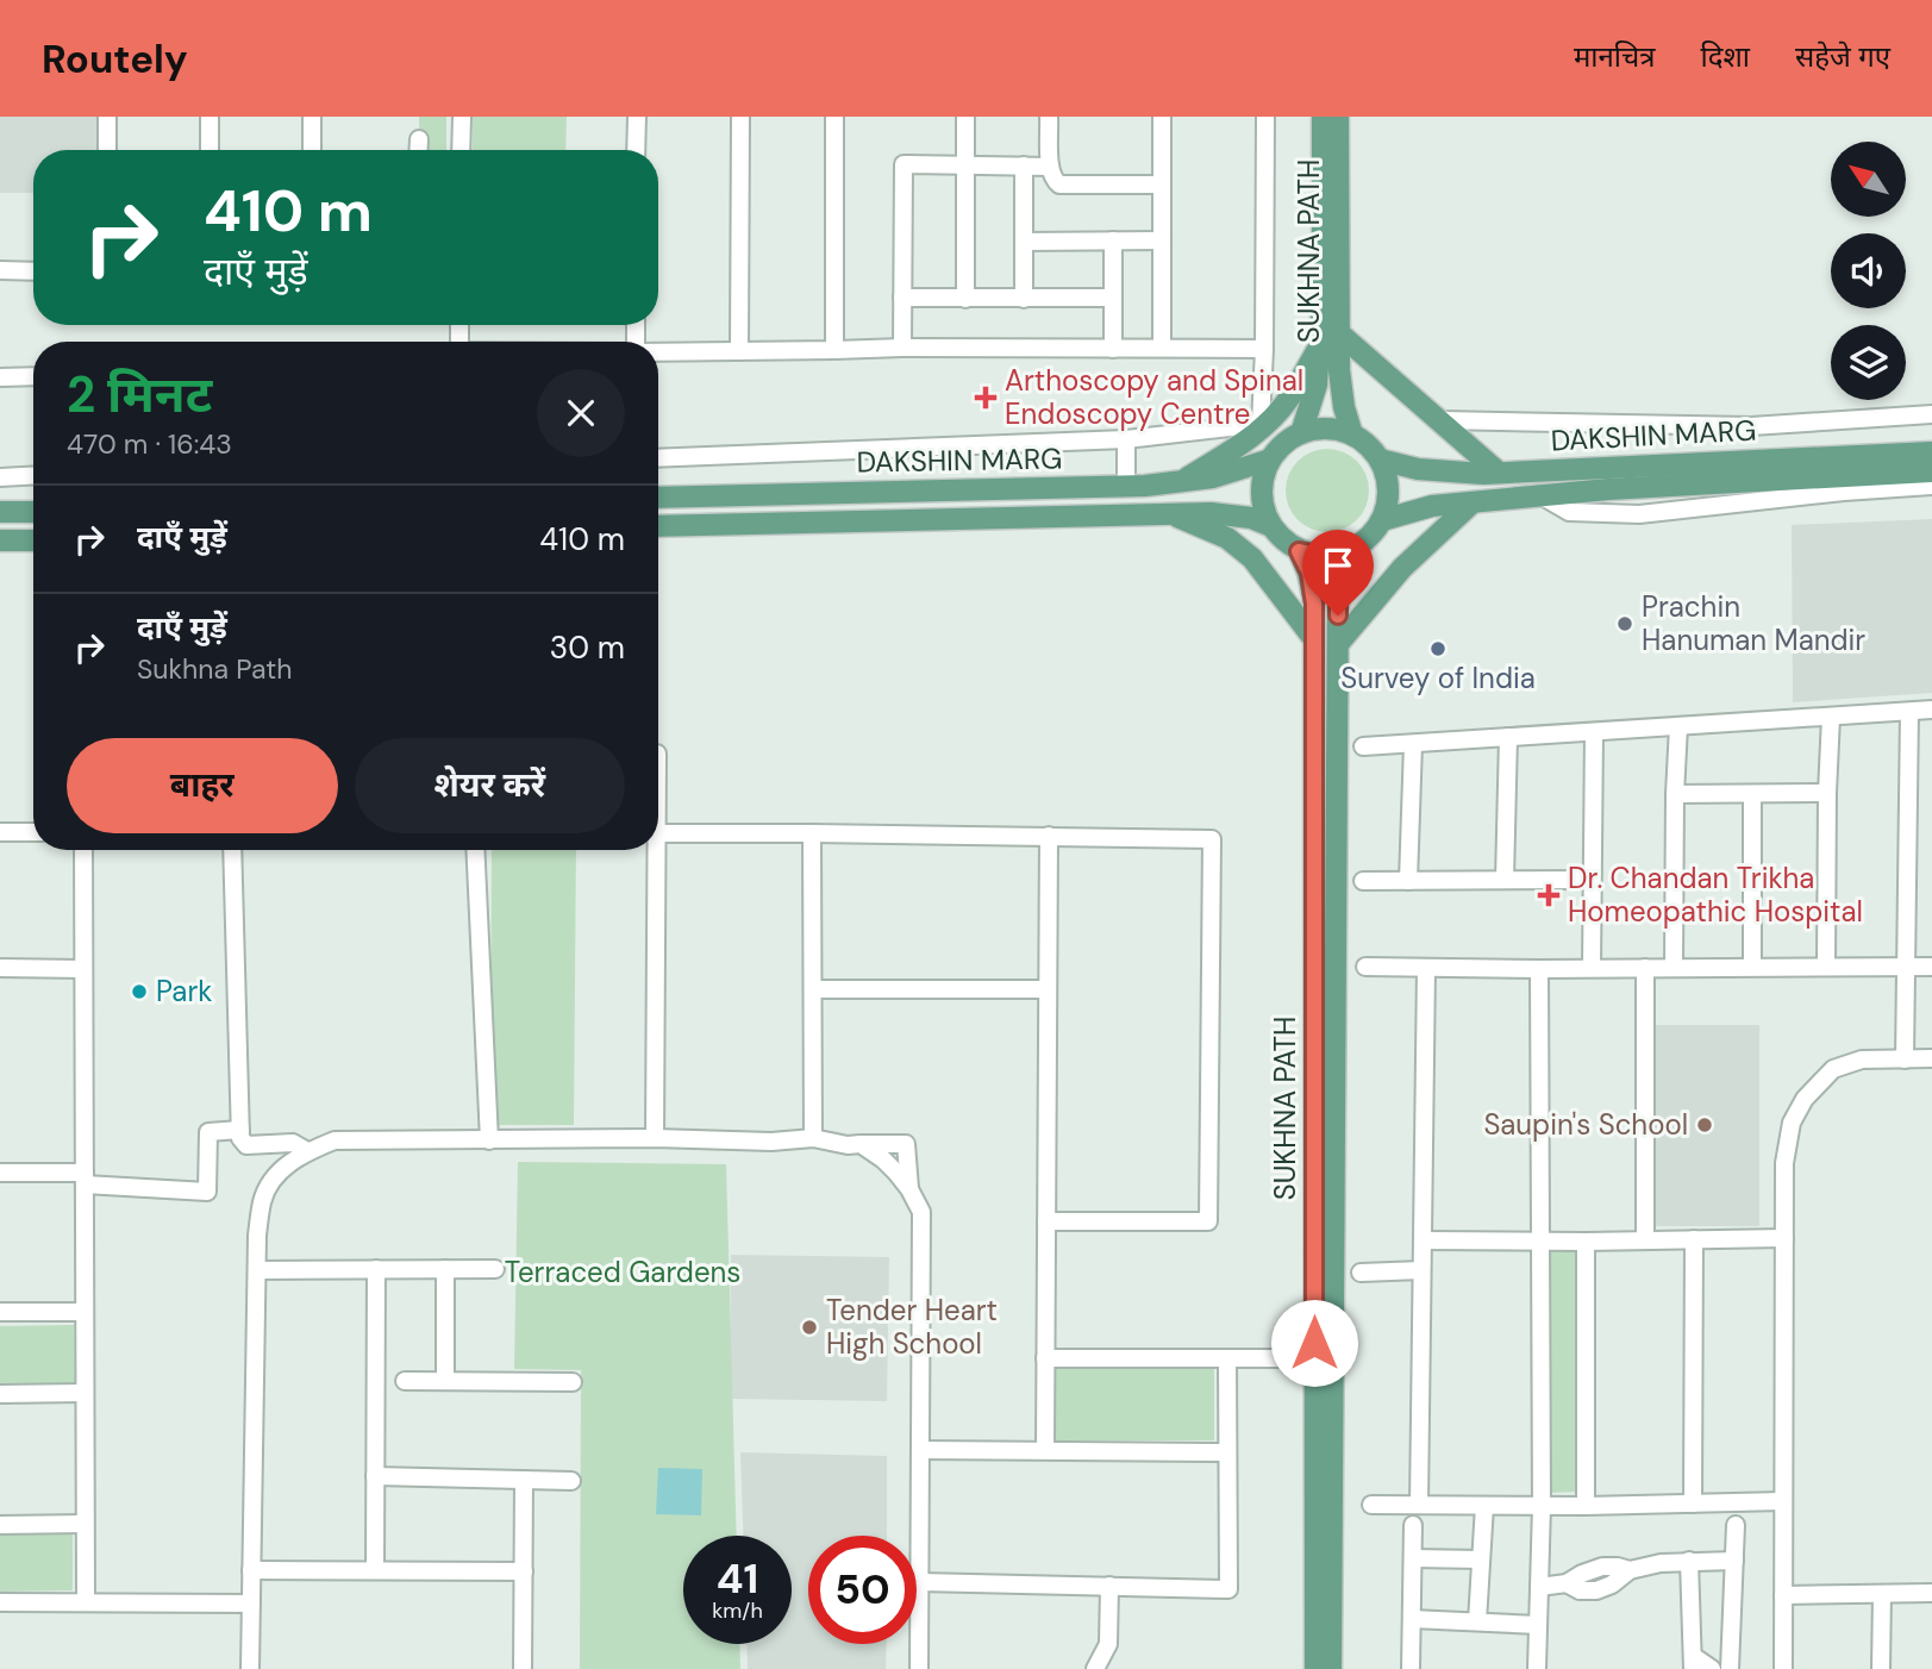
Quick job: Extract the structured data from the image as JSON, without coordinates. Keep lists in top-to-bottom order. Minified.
{"streets":{"main road":["SUKHNA PATH","DAKSHIN MARG"]},"crossings":[["SUKHNA PATH","DAKSHIN MARG"]],"parks":["Terraced Gardens"],"places":{"health":["Arthoscopy and Spinal Endoscopy Centre","Dr. Chandan Trikha Homeopathic Hospital"],"other":["Prachin Hanuman Mandir","Survey of India","Park","Saupin's School","Tender Heart High School"]},"north":"top left","page":{"header":"Routely","nav":["मानचित्र","दिशा","सहेजे गए"],"turn":["410 m","दाएँ मुड़ें"],"heading":["2 मिनट","470 m · 16:43"],"list":[{"name":"दाएँ मुड़ें","value":"410 m"},{"name":"दाएँ मुड़ें","note":"Sukhna Path","value":"30 m"}],"buttons":["बाहर","शेयर करें"],"speed":"41 km/h","limit":"50"}}
